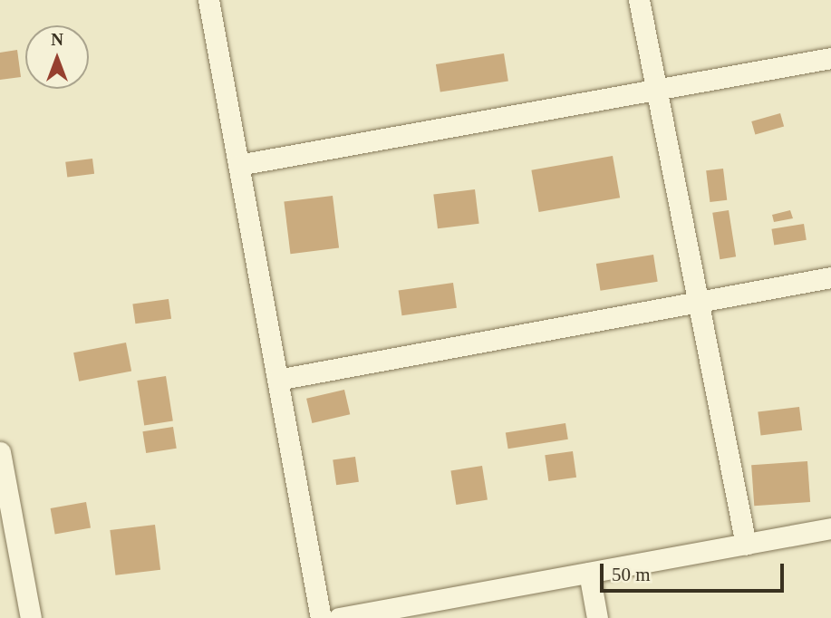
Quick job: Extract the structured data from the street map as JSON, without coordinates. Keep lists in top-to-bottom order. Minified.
{"scale_bar":"50 m","north":"top"}
